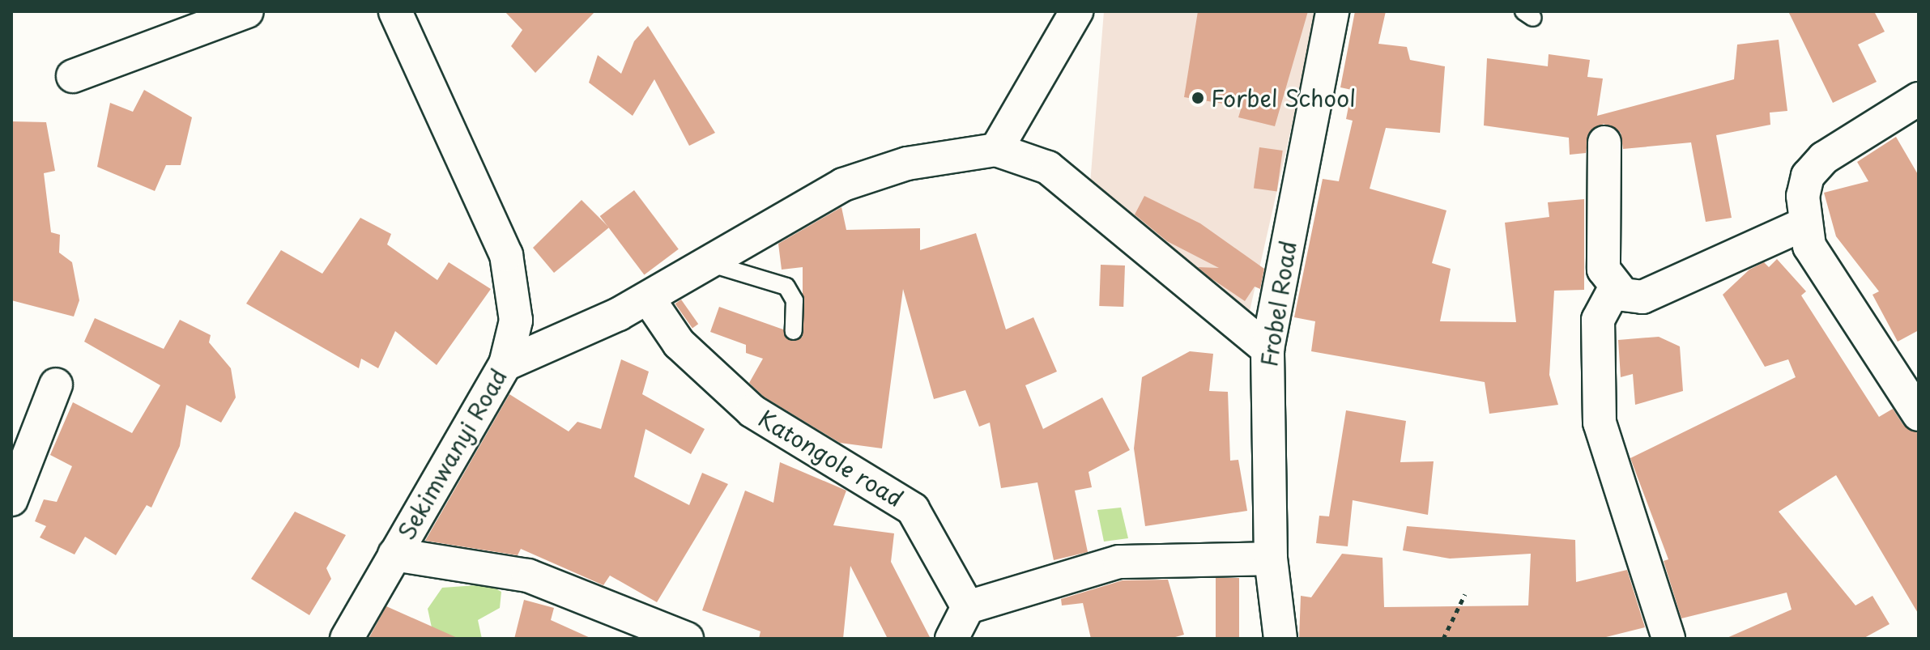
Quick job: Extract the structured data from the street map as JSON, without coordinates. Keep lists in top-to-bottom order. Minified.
{"streets":{"street":["Frobel Road","Sekimwanyi Road","Katongole road"]},"places":["Forbel School"]}
